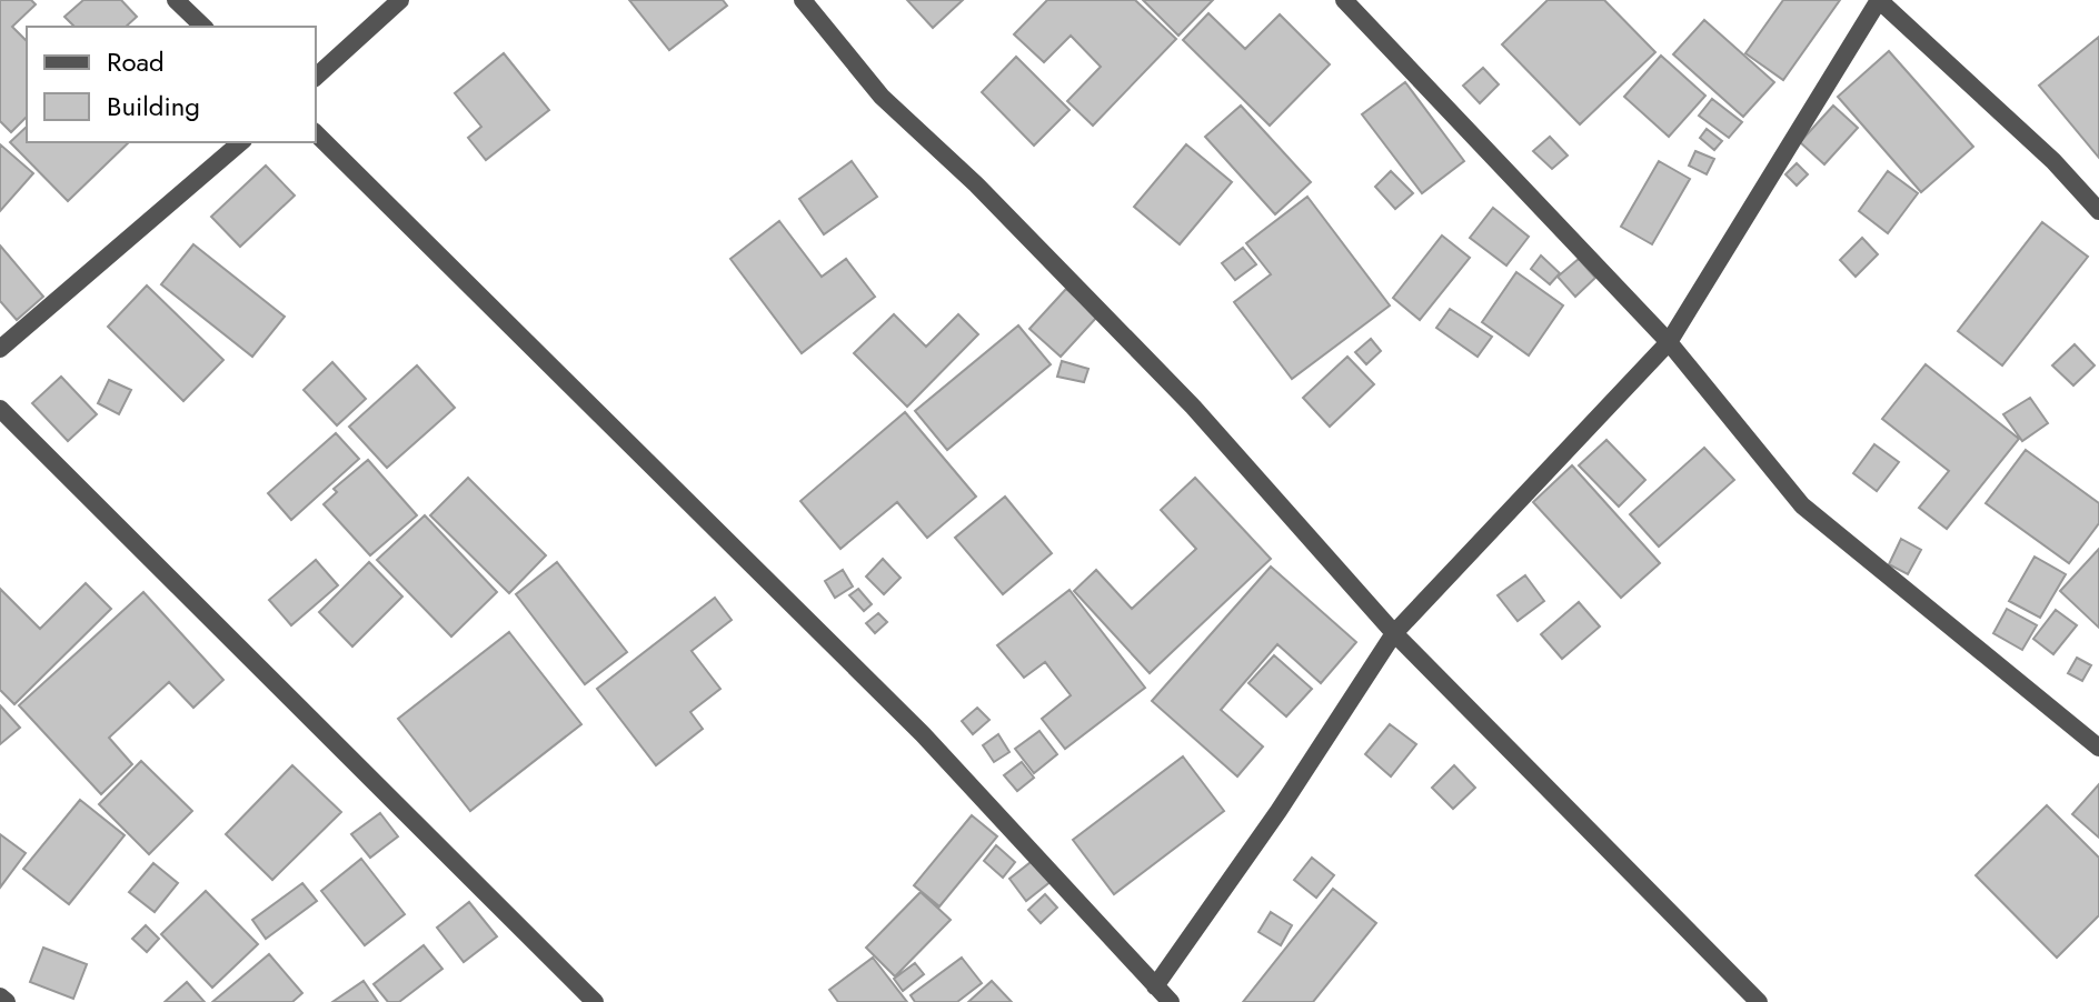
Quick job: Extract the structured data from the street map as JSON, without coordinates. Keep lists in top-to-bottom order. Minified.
{"legend":["Road","Building"]}
